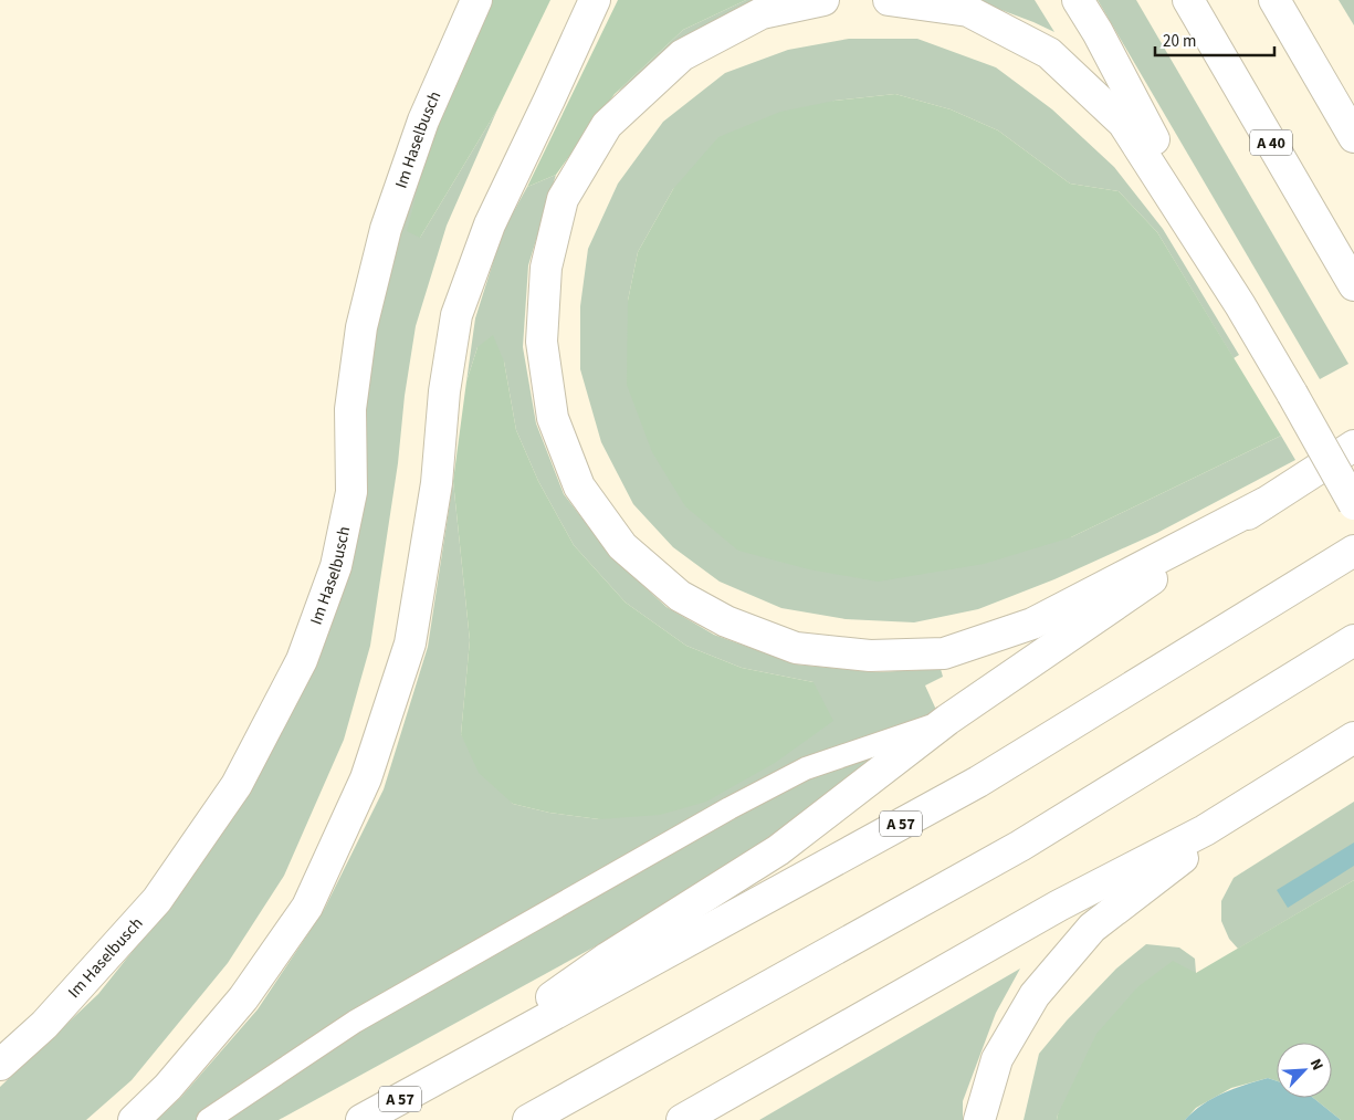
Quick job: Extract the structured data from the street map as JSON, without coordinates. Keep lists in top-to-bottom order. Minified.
{"streets":{"main road":["Im Haselbusch","A 40","A 57"]},"scale_bar":"20 m","north":"top right"}
